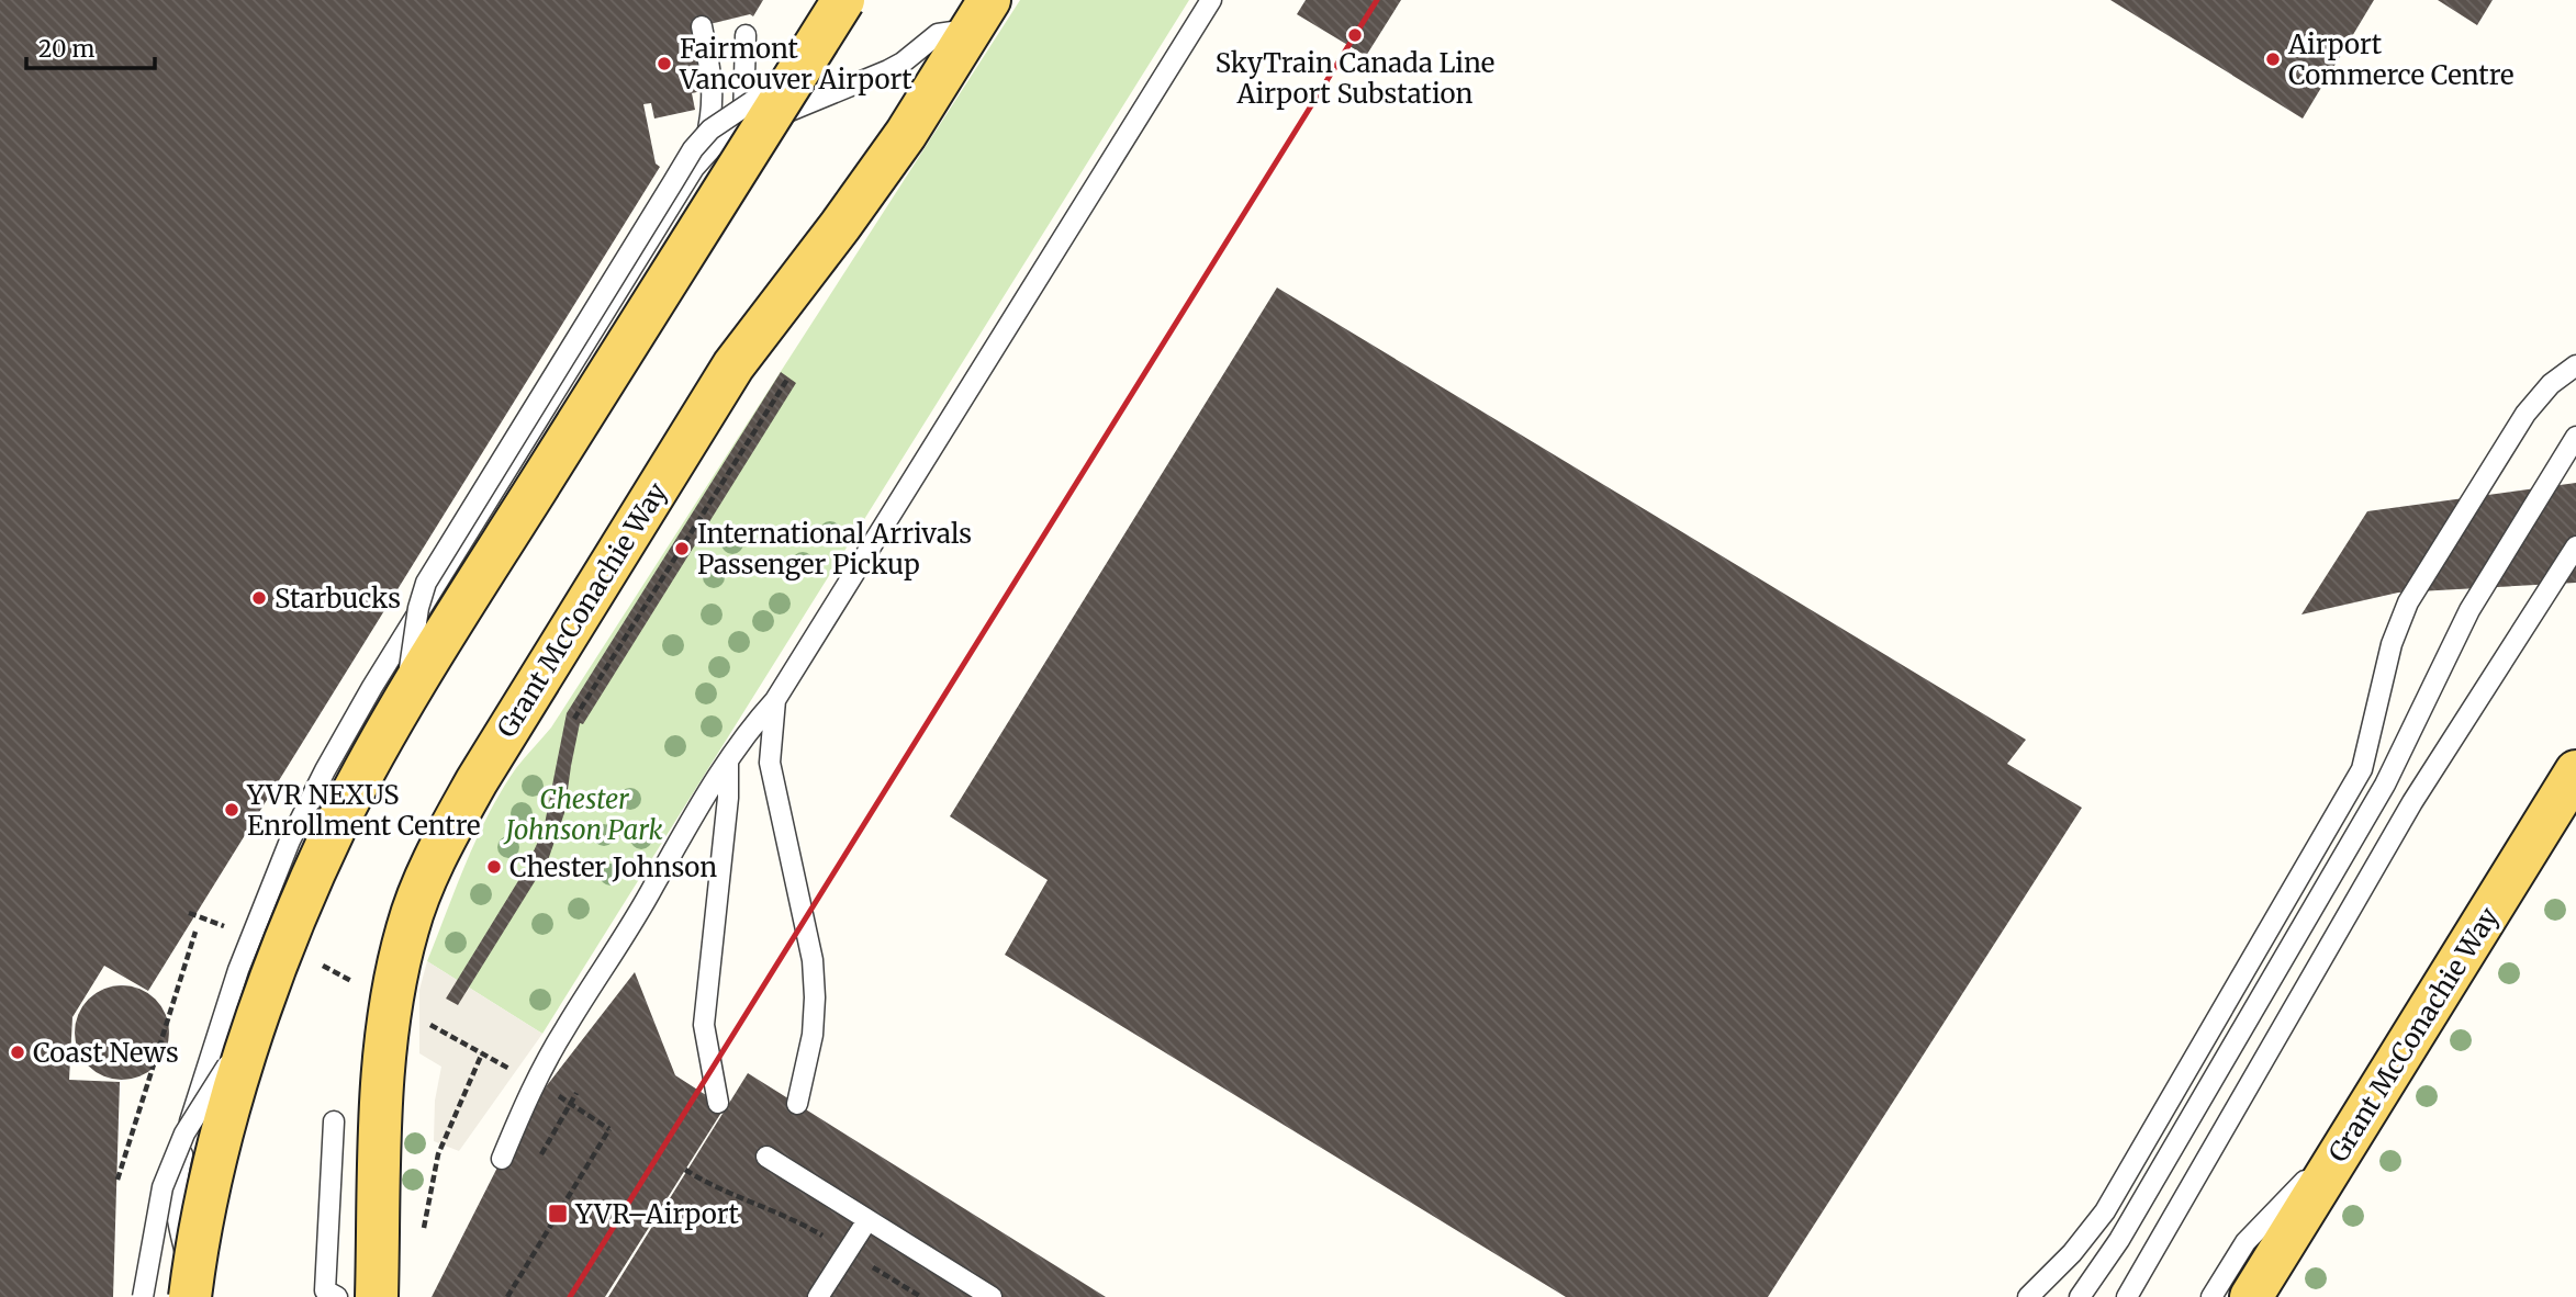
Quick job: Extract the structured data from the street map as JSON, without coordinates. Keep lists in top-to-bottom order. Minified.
{"streets":{"main road":["Grant McConachie Way"]},"parks":["Chester Johnson Park"],"places":{"other":["SkyTrain Canada Line Airport Substation","Airport Commerce Centre","Fairmont Vancouver Airport","International Arrivals Passenger Pickup","Starbucks","YVR NEXUS Enrollment Centre","Chester Johnson","Coast News"],"transit":["YVR–Airport"]},"scale_bar":"20 m"}
